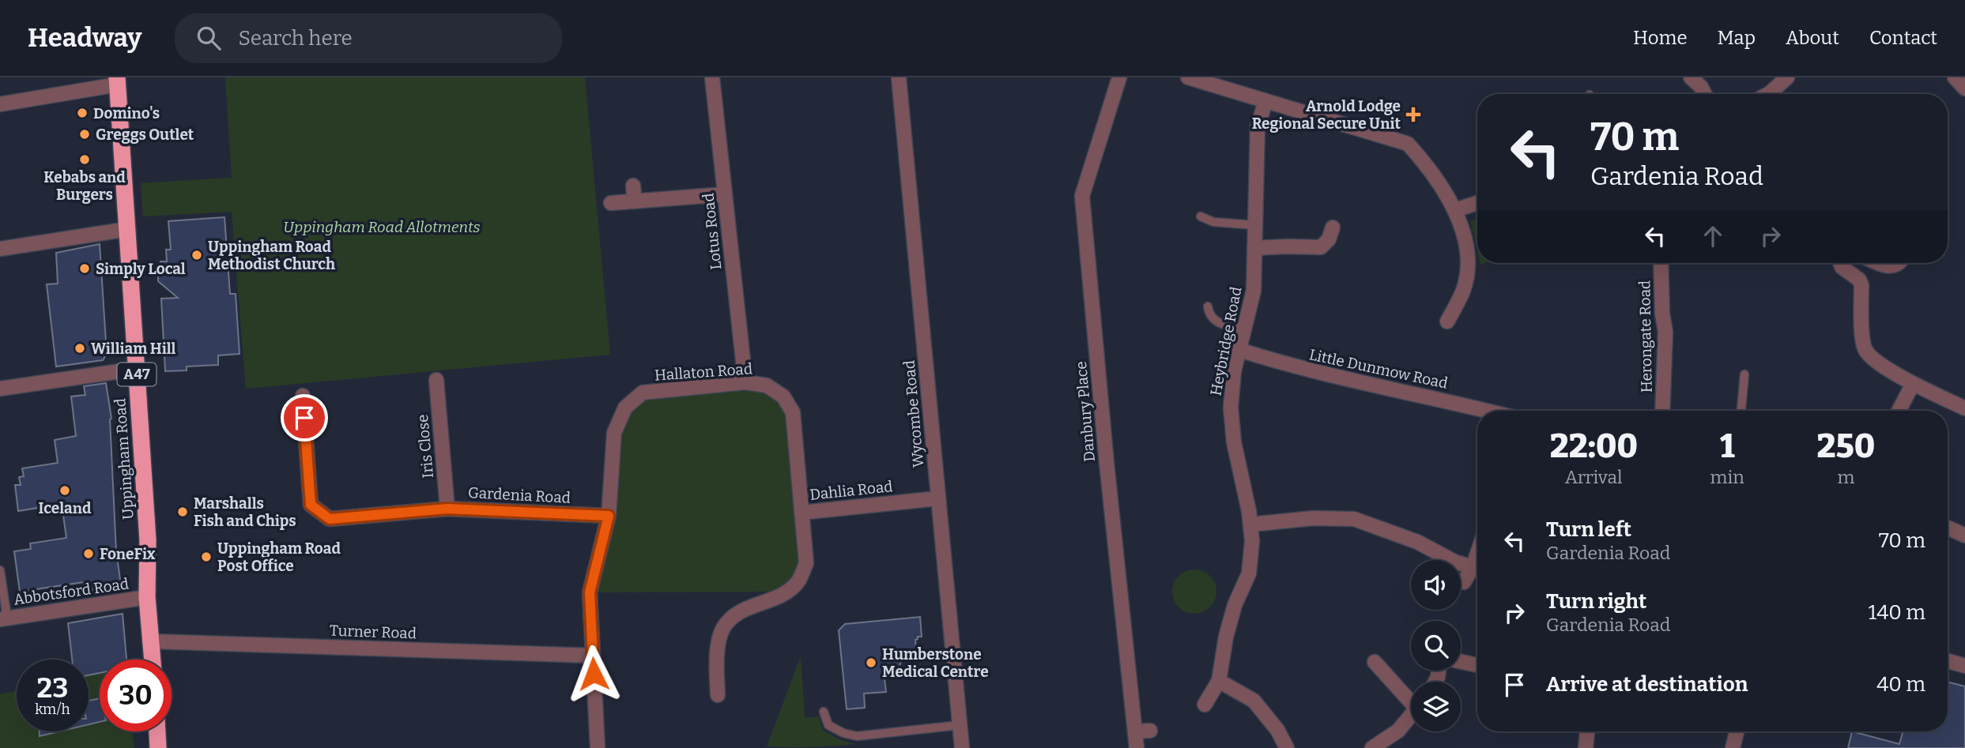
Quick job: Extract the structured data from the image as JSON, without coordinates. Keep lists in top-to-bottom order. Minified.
{"streets":{"highway":["A47","Uppingham Road"],"street":["Lotus Road","Herongate Road","Heybridge Road","Little Dunmow Road","Hallaton Road","Danbury Place","Wycombe Road","Iris Close","Dahlia Road","Gardenia Road","Abbotsford Road","Turner Road"]},"crossings":[["Lotus Road","Hallaton Road"],["Heybridge Road","Little Dunmow Road"],["Hallaton Road","Dahlia Road"],["Hallaton Road","Gardenia Road"],["Hallaton Road","Turner Road"],["Wycombe Road","Dahlia Road"],["Iris Close","Gardenia Road"],["Uppingham Road","Abbotsford Road"],["Uppingham Road","Turner Road"]],"parks":["Uppingham Road Allotments"],"places":{"other":["Domino's","Greggs Outlet","Kebabs and Burgers","Uppingham Road Methodist Church","Simply Local","William Hill","Iceland","Marshalls Fish and Chips","FoneFix","Uppingham Road Post Office","Humberstone Medical Centre"],"health":["Arnold Lodge Regional Secure Unit"]},"page":{"header":"Headway","search":"Search here","nav":["Home","Map","About","Contact"],"turn":["70 m","Gardenia Road"],"eta":["22:00","Arrival","1","min","250","m"],"list":[{"name":"Turn left","note":"Gardenia Road","value":"70 m"},{"name":"Turn right","note":"Gardenia Road","value":"140 m"},{"name":"Arrive at destination","value":"40 m"}],"speed":"23 km/h","limit":"30"}}
